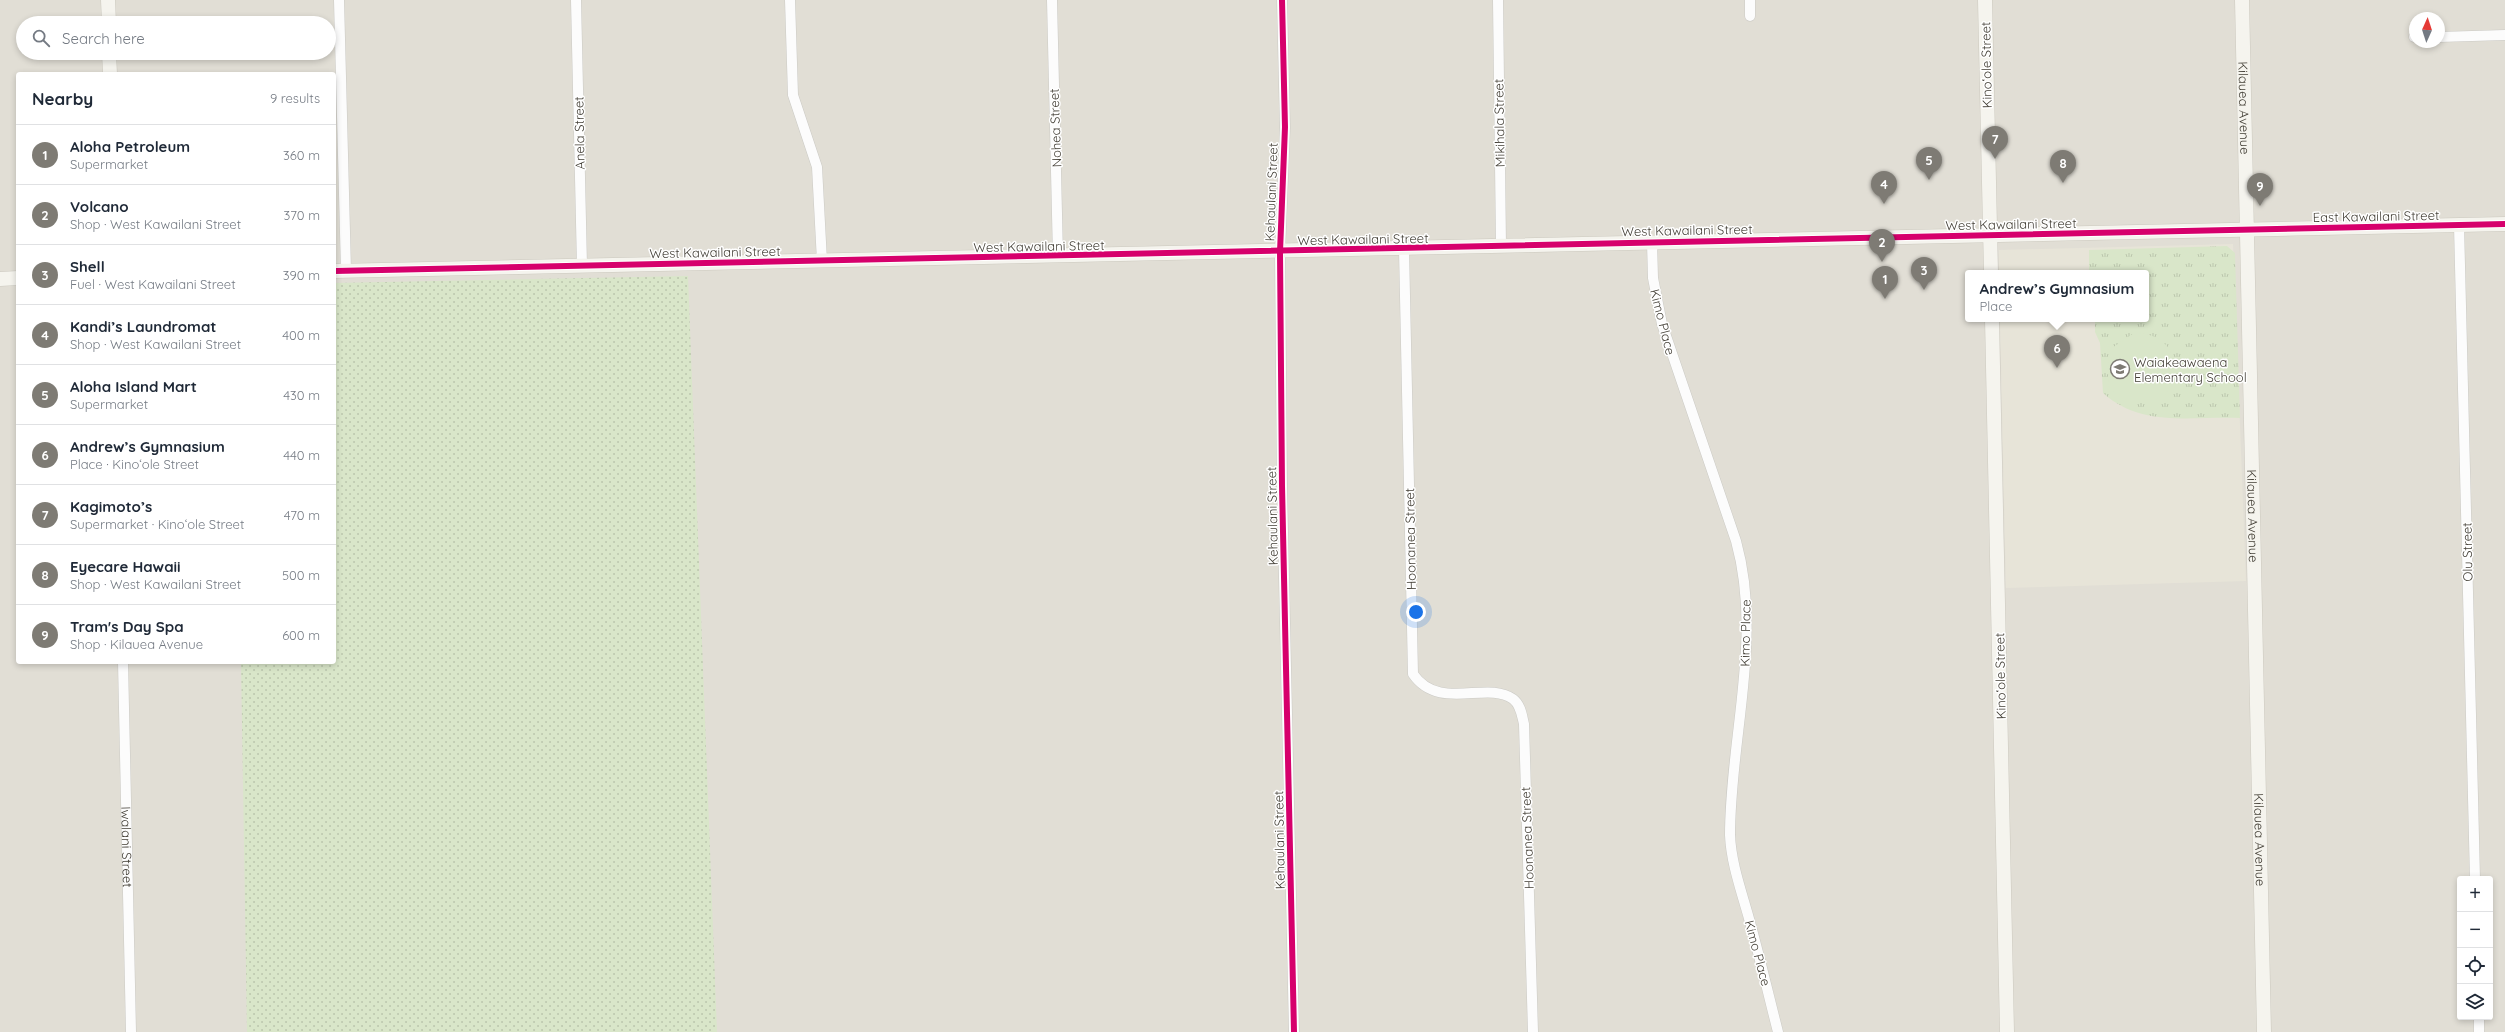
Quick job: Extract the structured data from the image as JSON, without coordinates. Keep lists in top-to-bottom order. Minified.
{"streets":{"street":["Kinoʻole Street","Kilauea Avenue","Mikihala Street","Nohea Street","Anela Street","Kehaulani Street","East Kawailani Street","West Kawailani Street","Kimo Place","Hoonanea Street","Olu Street","Iwalani Street"]},"crossings":[["Kinoʻole Street","West Kawailani Street"],["Kilauea Avenue","East Kawailani Street"],["Kilauea Avenue","West Kawailani Street"],["Mikihala Street","West Kawailani Street"],["Nohea Street","West Kawailani Street"],["Anela Street","West Kawailani Street"],["Kehaulani Street","West Kawailani Street"],["East Kawailani Street","West Kawailani Street"],["East Kawailani Street","Olu Street"],["West Kawailani Street","Kimo Place"],["West Kawailani Street","Hoonanea Street"]],"places":{"school or university":["Waiakeawaena Elementary School"]},"north":"top","page":{"search":"Search here","heading":["Nearby","9 results"],"list":[{"mark":"1","name":"Aloha Petroleum","note":"Supermarket","value":"360 m"},{"mark":"2","name":"Volcano","note":"Shop · West Kawailani Street","value":"370 m"},{"mark":"3","name":"Shell","note":"Fuel · West Kawailani Street","value":"390 m"},{"mark":"4","name":"Kandi’s Laundromat","note":"Shop · West Kawailani Street","value":"400 m"},{"mark":"5","name":"Aloha Island Mart","note":"Supermarket","value":"430 m"},{"mark":"6","name":"Andrew’s Gymnasium","note":"Place · Kinoʻole Street","value":"440 m"},{"mark":"7","name":"Kagimoto’s","note":"Supermarket · Kinoʻole Street","value":"470 m"},{"mark":"8","name":"Eyecare Hawaii","note":"Shop · West Kawailani Street","value":"500 m"},{"mark":"9","name":"Tram's Day Spa","note":"Shop · Kilauea Avenue","value":"600 m"}],"pins":["7","5","8","4","9","2","3","1","6"],"popup":["Andrew’s Gymnasium","Place"],"map_buttons":["+","−"]}}
